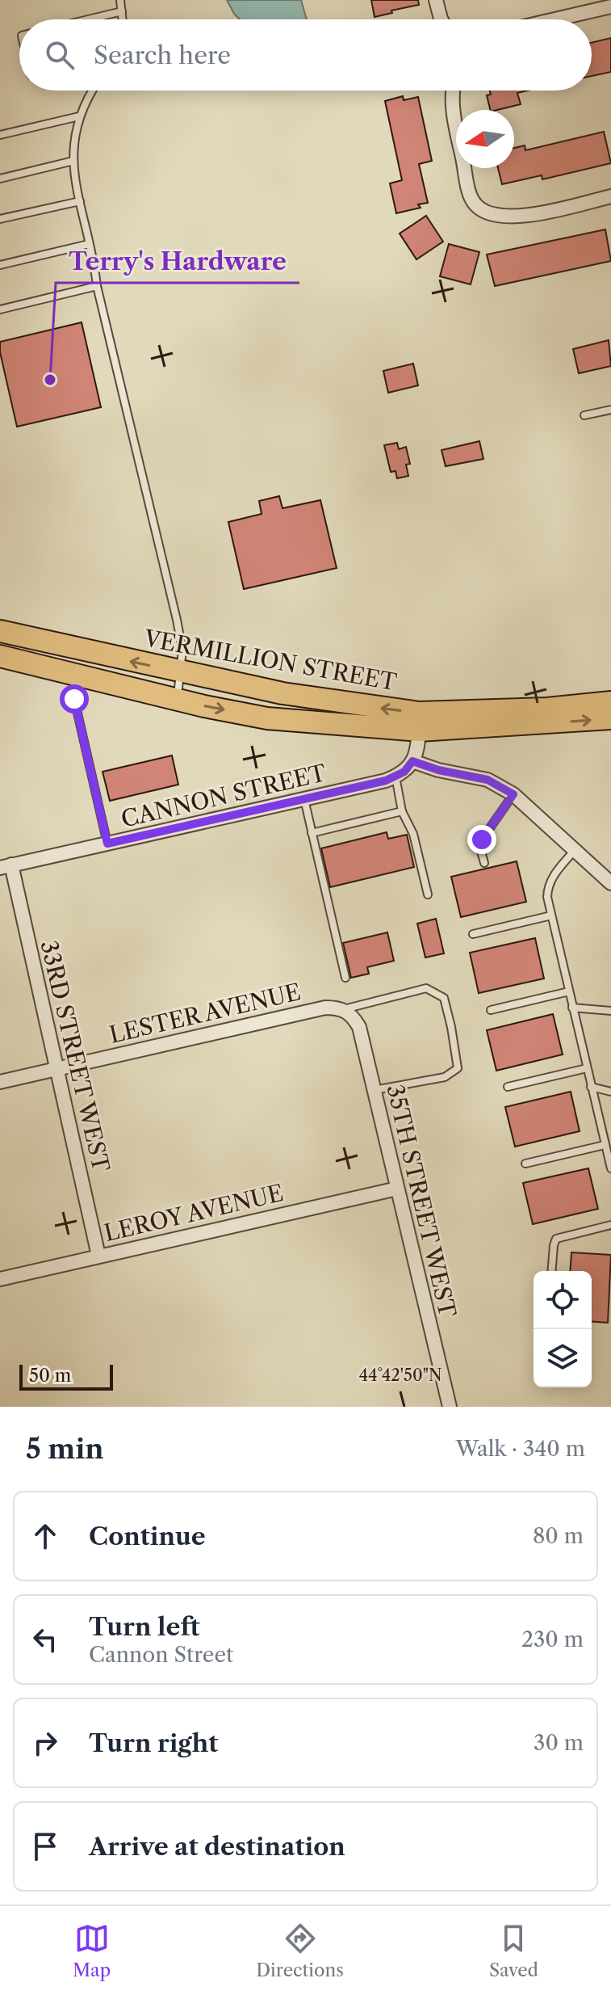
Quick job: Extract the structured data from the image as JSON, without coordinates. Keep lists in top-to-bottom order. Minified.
{"streets":{"highway":["VERMILLION STREET"],"street":["CANNON STREET","LESTER AVENUE","33RD STREET WEST","35TH STREET WEST","LEROY AVENUE"]},"crossings":[["CANNON STREET","33RD STREET WEST"],["LESTER AVENUE","33RD STREET WEST"],["LESTER AVENUE","35TH STREET WEST"],["33RD STREET WEST","LEROY AVENUE"],["35TH STREET WEST","LEROY AVENUE"]],"places":["Terry's Hardware"],"scale_bar":"50 m","north":"left","page":{"search":"Search here","scale":"50 m","heading":["5 min","Walk · 340 m"],"list":[["Continue","80 m"],["Turn left","Cannon Street","230 m"],["Turn right","30 m"],"Arrive at destination"],"nav":["Map","Directions","Saved"]},"coordinates":["44°42'50\"N"]}
